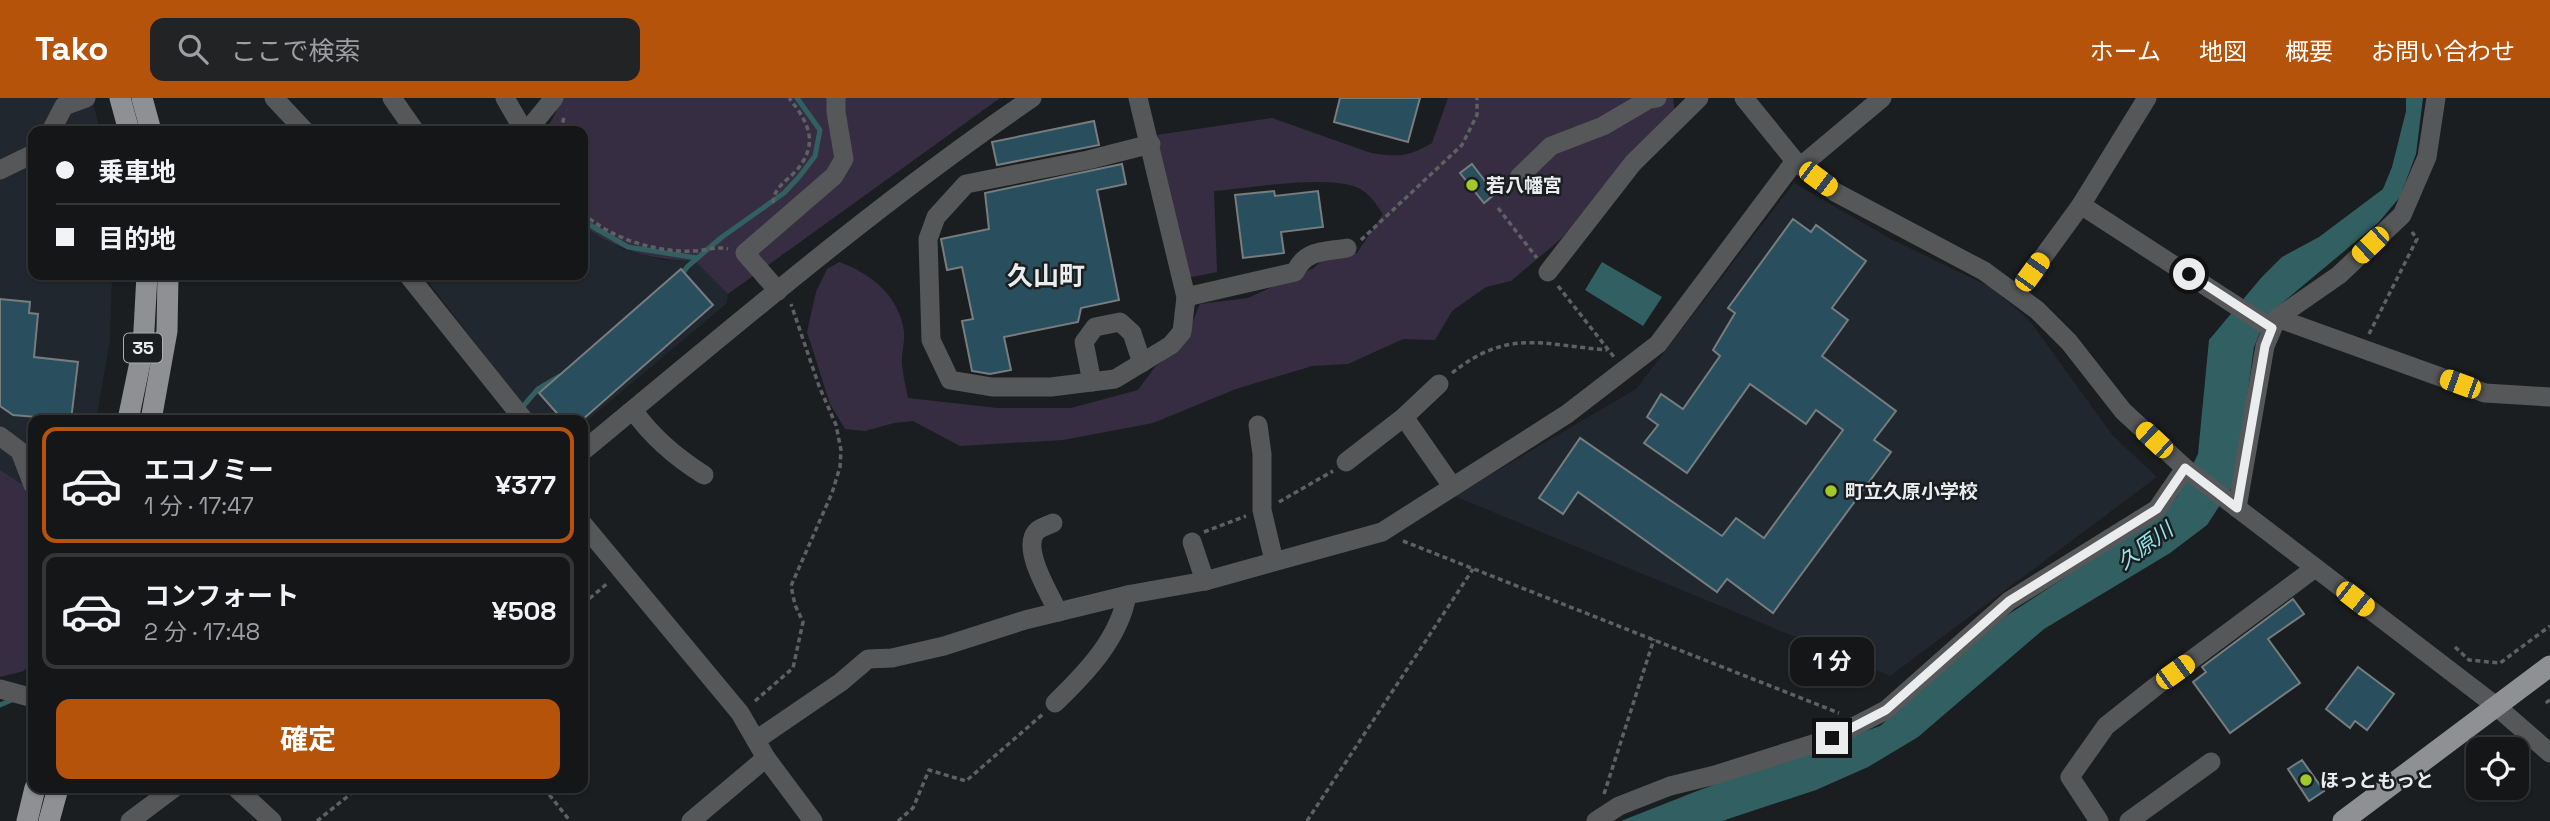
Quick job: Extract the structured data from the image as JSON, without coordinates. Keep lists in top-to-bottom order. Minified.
{"streets":{"main road":["35"]},"districts":["久山町"],"water":["久原川"],"places":["若八幡宮","町立久原小学校","ほっともっと"],"page":{"header":"Tako","search":"ここで検索","nav":["ホーム","地図","概要","お問い合わせ"],"banner":["乗車地","目的地"],"list":[{"name":"エコノミー","note":"1 分 · 17:47","value":"¥377"},{"name":"コンフォート","note":"2 分 · 17:48","value":"¥508"}],"bubble":"1 分","buttons":"確定"}}
